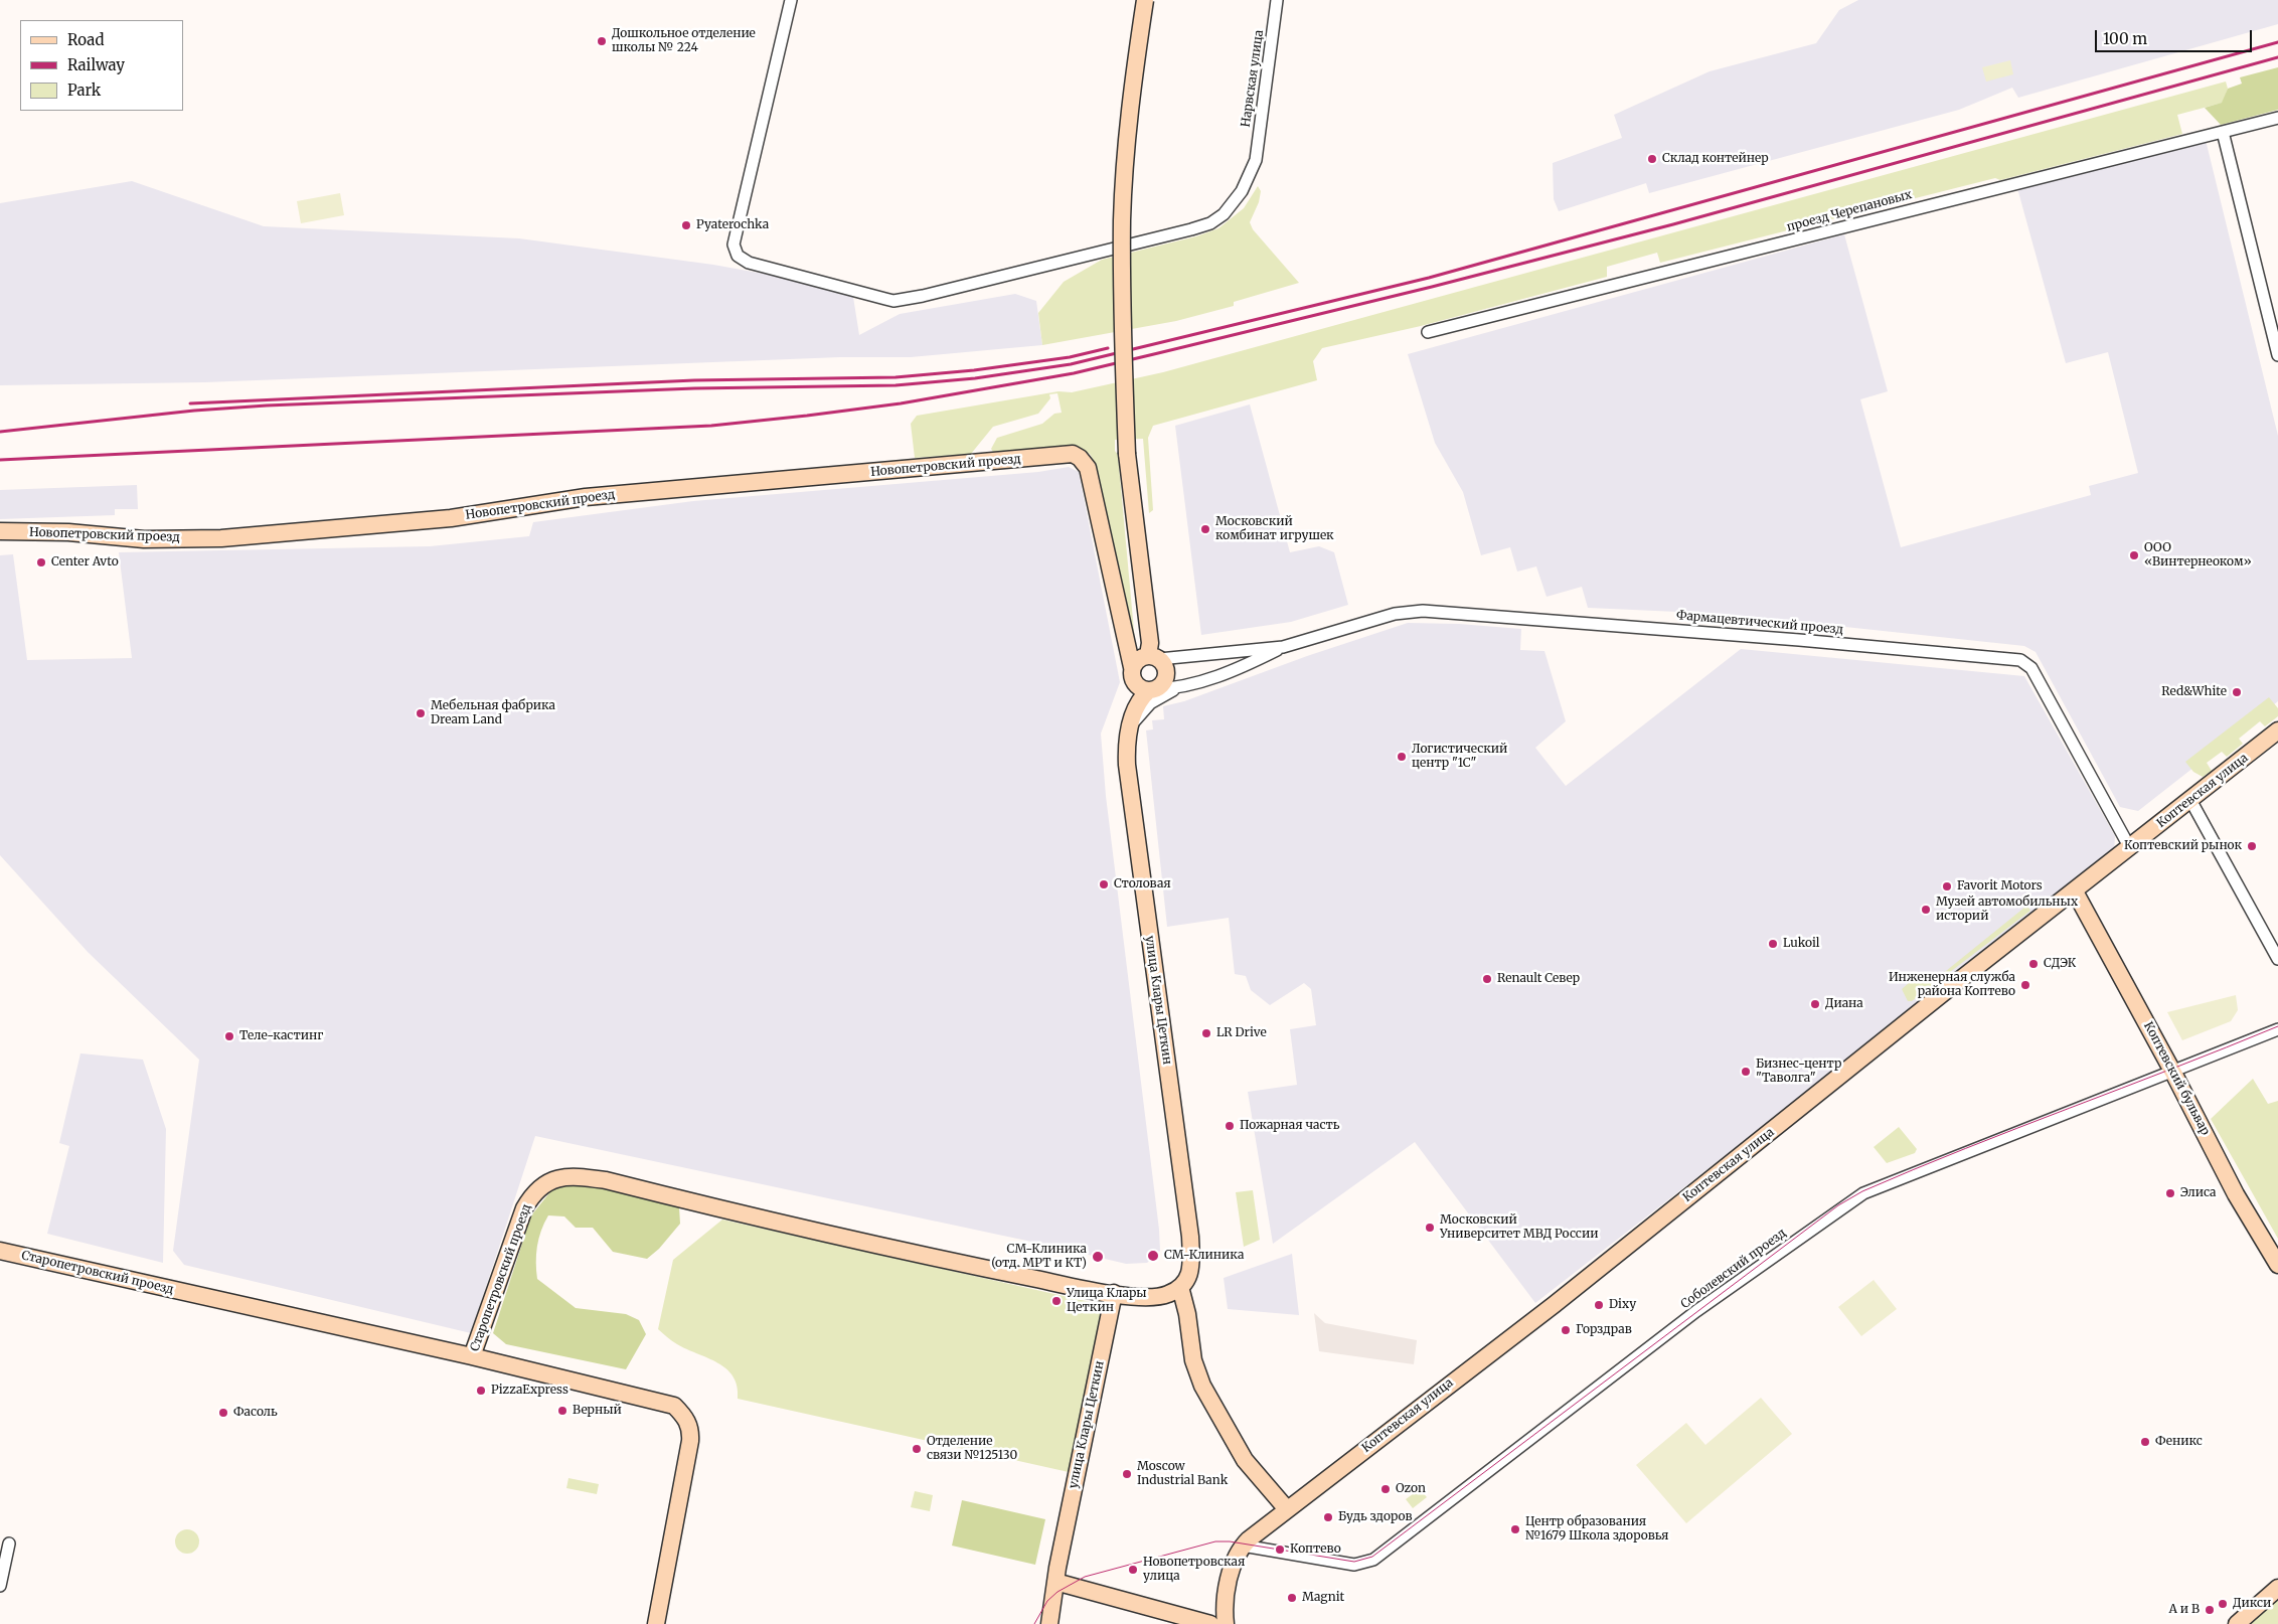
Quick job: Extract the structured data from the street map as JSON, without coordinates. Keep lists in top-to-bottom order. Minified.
{"streets":{"street":["Нарвская улица","проезд Черепановых","Новопетровский проезд","Фармацевтический проезд","Коптевская улица","улица Клары Цеткин","Коптевский бульвар","Соболевский проезд","Старопетровский проезд"]},"crossings":[["Новопетровский проезд","улица Клары Цеткин"],["Фармацевтический проезд","Коптевская улица"],["Фармацевтический проезд","улица Клары Цеткин"],["Коптевская улица","Коптевский бульвар"],["Коптевская улица","Соболевский проезд"],["улица Клары Цеткин","Старопетровский проезд"],["Коптевский бульвар","Соболевский проезд"]],"places":["Дошкольное отделение школы № 224","Склад контейнер","Pyaterochka","Московский комбинат игрушек","ООО «Винтернеоком»","Center Avto","Red&White","Мебельная фабрика Dream Land","Логистический центр \"1С\"","Коптевский рынок","Столовая","Favorit Motors","Музей автомобильных историй","Lukoil","СДЭК","Renault Север","Инженерная служба района Коптево","Диана","LR Drive","Теле-кастинг","Бизнес-центр \"Таволга\"","Пожарная часть","Элиса","Московский Университет МВД России","СМ-Клиника","СМ-Клиника (отд. МРТ и КТ)","Улица Клары Цеткин","Dixy","Горздрав","PizzaExpress","Верный","Фасоль","Феникс","Отделение связи №125130","Moscow Industrial Bank","Ozon","Будь здоров","Центр образования №1679 Школа здоровья","Коптево","Новопетровская улица","Magnit","Дикси","А и В"],"legend":["Road","Railway","Park"],"scale_bar":"100 m"}
